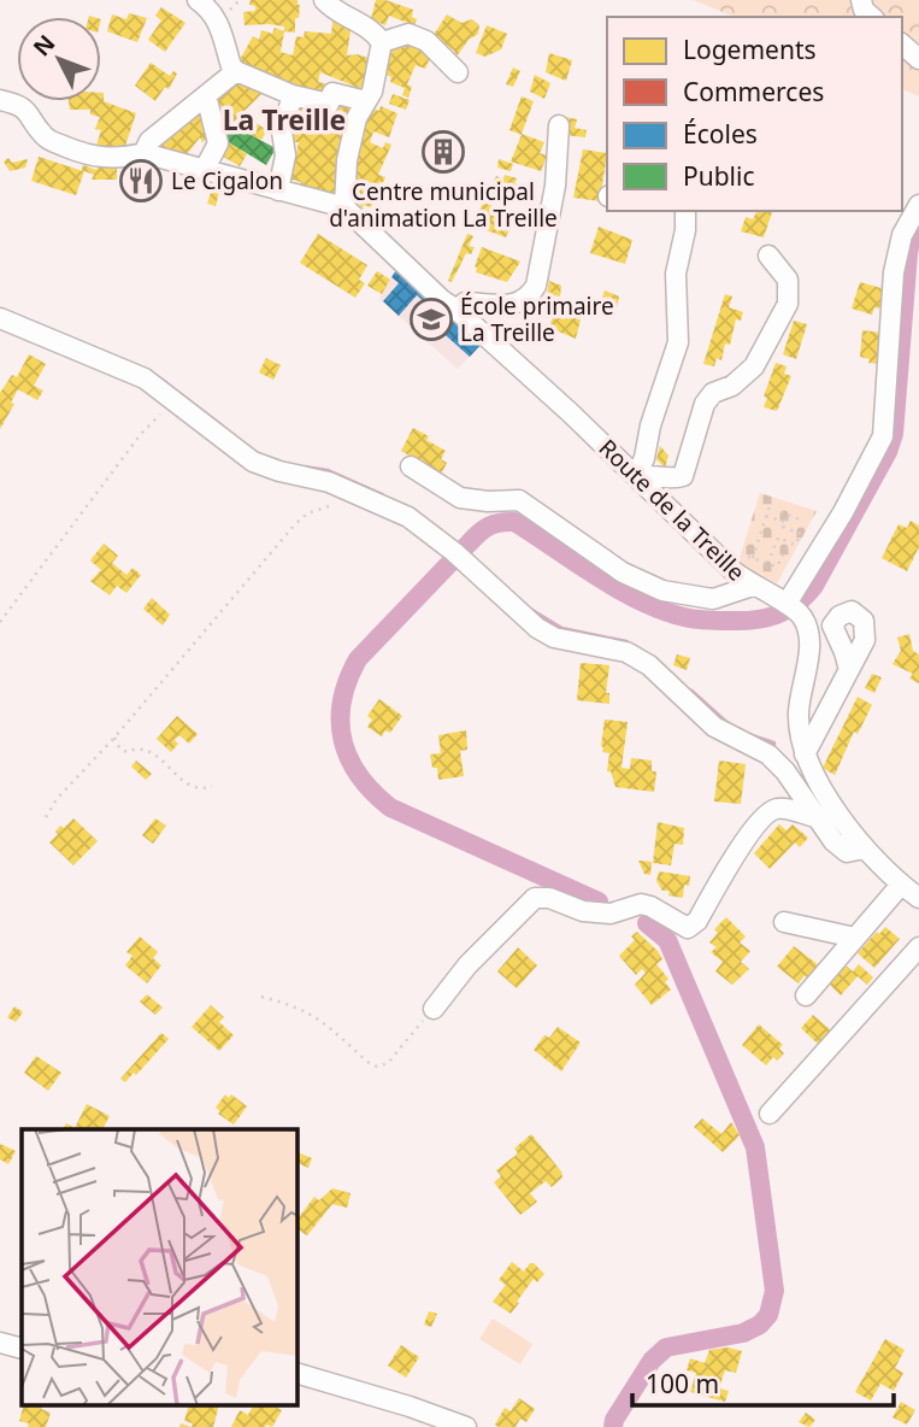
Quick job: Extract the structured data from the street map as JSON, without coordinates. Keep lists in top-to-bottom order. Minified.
{"streets":{"street":["Route de la Treille"]},"districts":["La Treille"],"places":{"building":["Centre municipal d'animation La Treille"],"restaurant":["Le Cigalon"],"school or university":["École primaire La Treille"]},"legend":["Logements","Commerces","Écoles","Public"],"scale_bar":"100 m","north":"top left"}
